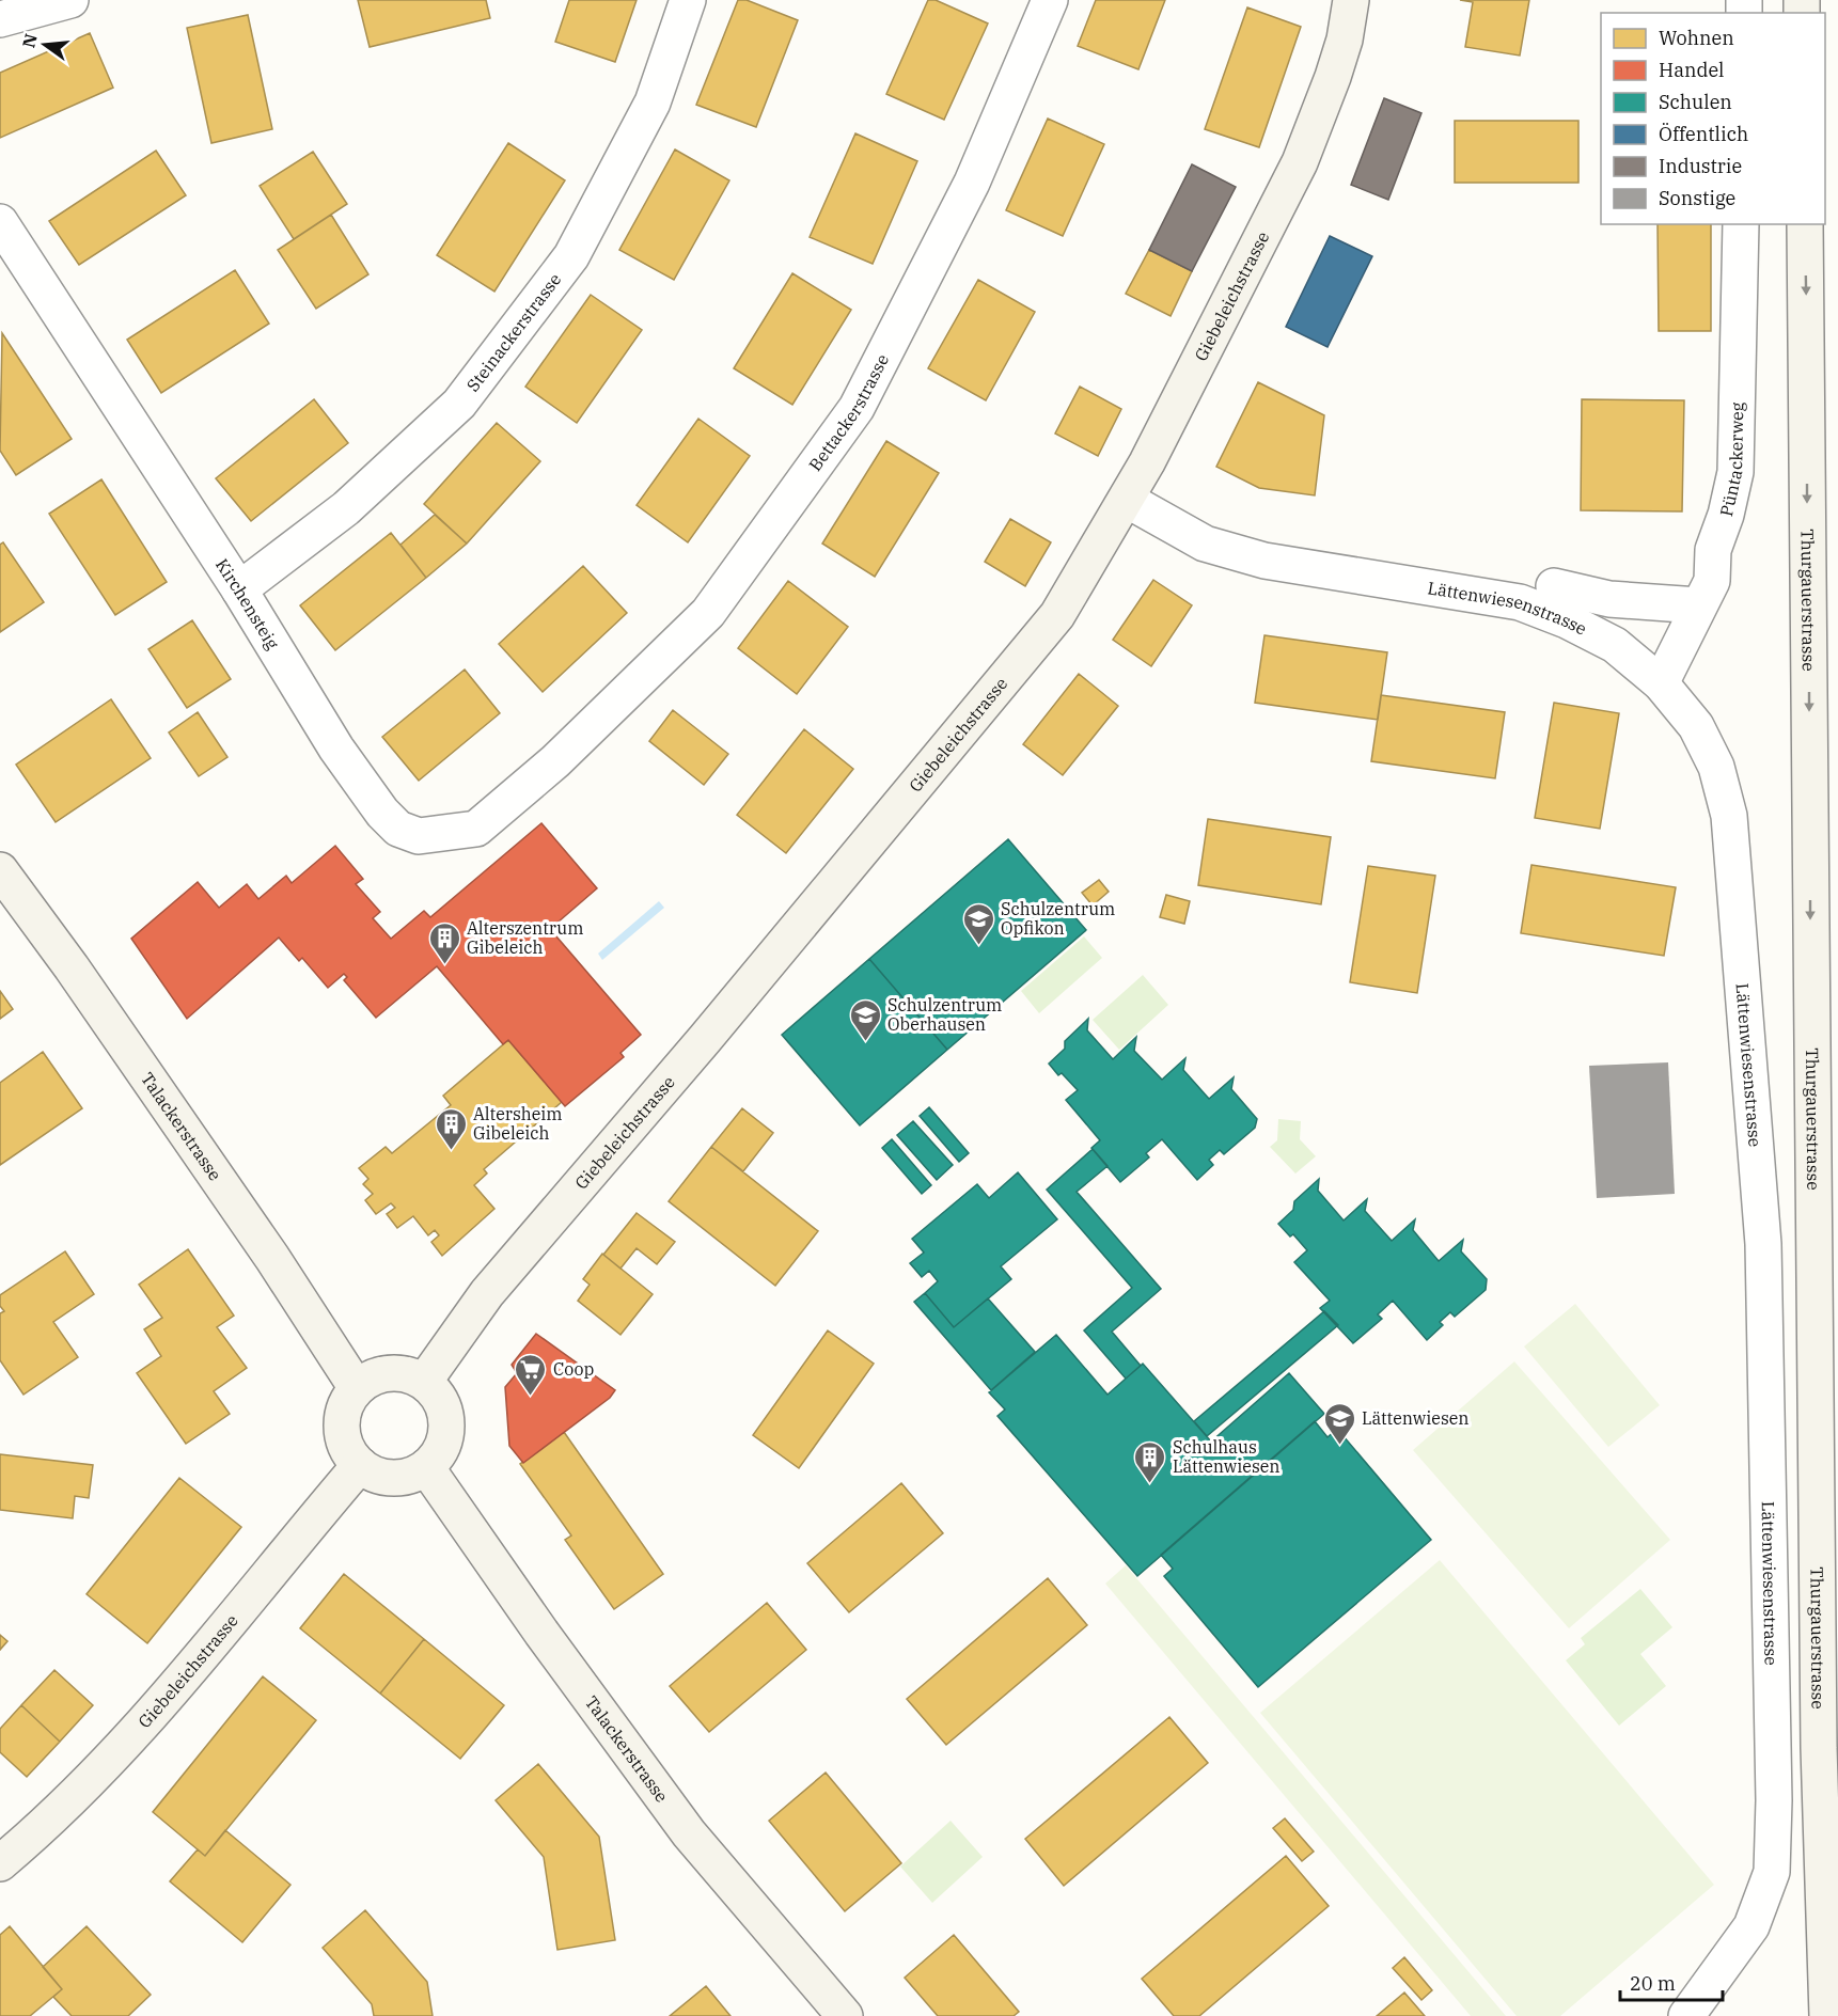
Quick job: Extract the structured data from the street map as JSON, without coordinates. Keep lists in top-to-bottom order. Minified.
{"streets":{"street":["Giebeleichstrasse","Steinackerstrasse","Bettackerstrasse","Püntackerweg","Thurgauerstrasse","Kirchensteig","Lättenwiesenstrasse","Talackerstrasse"]},"crossings":[["Giebeleichstrasse","Lättenwiesenstrasse"],["Giebeleichstrasse","Talackerstrasse"],["Steinackerstrasse","Kirchensteig"],["Bettackerstrasse","Kirchensteig"],["Püntackerweg","Lättenwiesenstrasse"]],"one_way":["Thurgauerstrasse"],"places":{"school or university":["Schulzentrum Opfikon","Schulzentrum Oberhausen","Lättenwiesen"],"building":["Alterszentrum Gibeleich","Altersheim Gibeleich","Schulhaus Lättenwiesen"],"supermarket":["Coop"]},"legend":["Wohnen","Handel","Schulen","Öffentlich","Industrie","Sonstige"],"scale_bar":"20 m","north":"left"}
